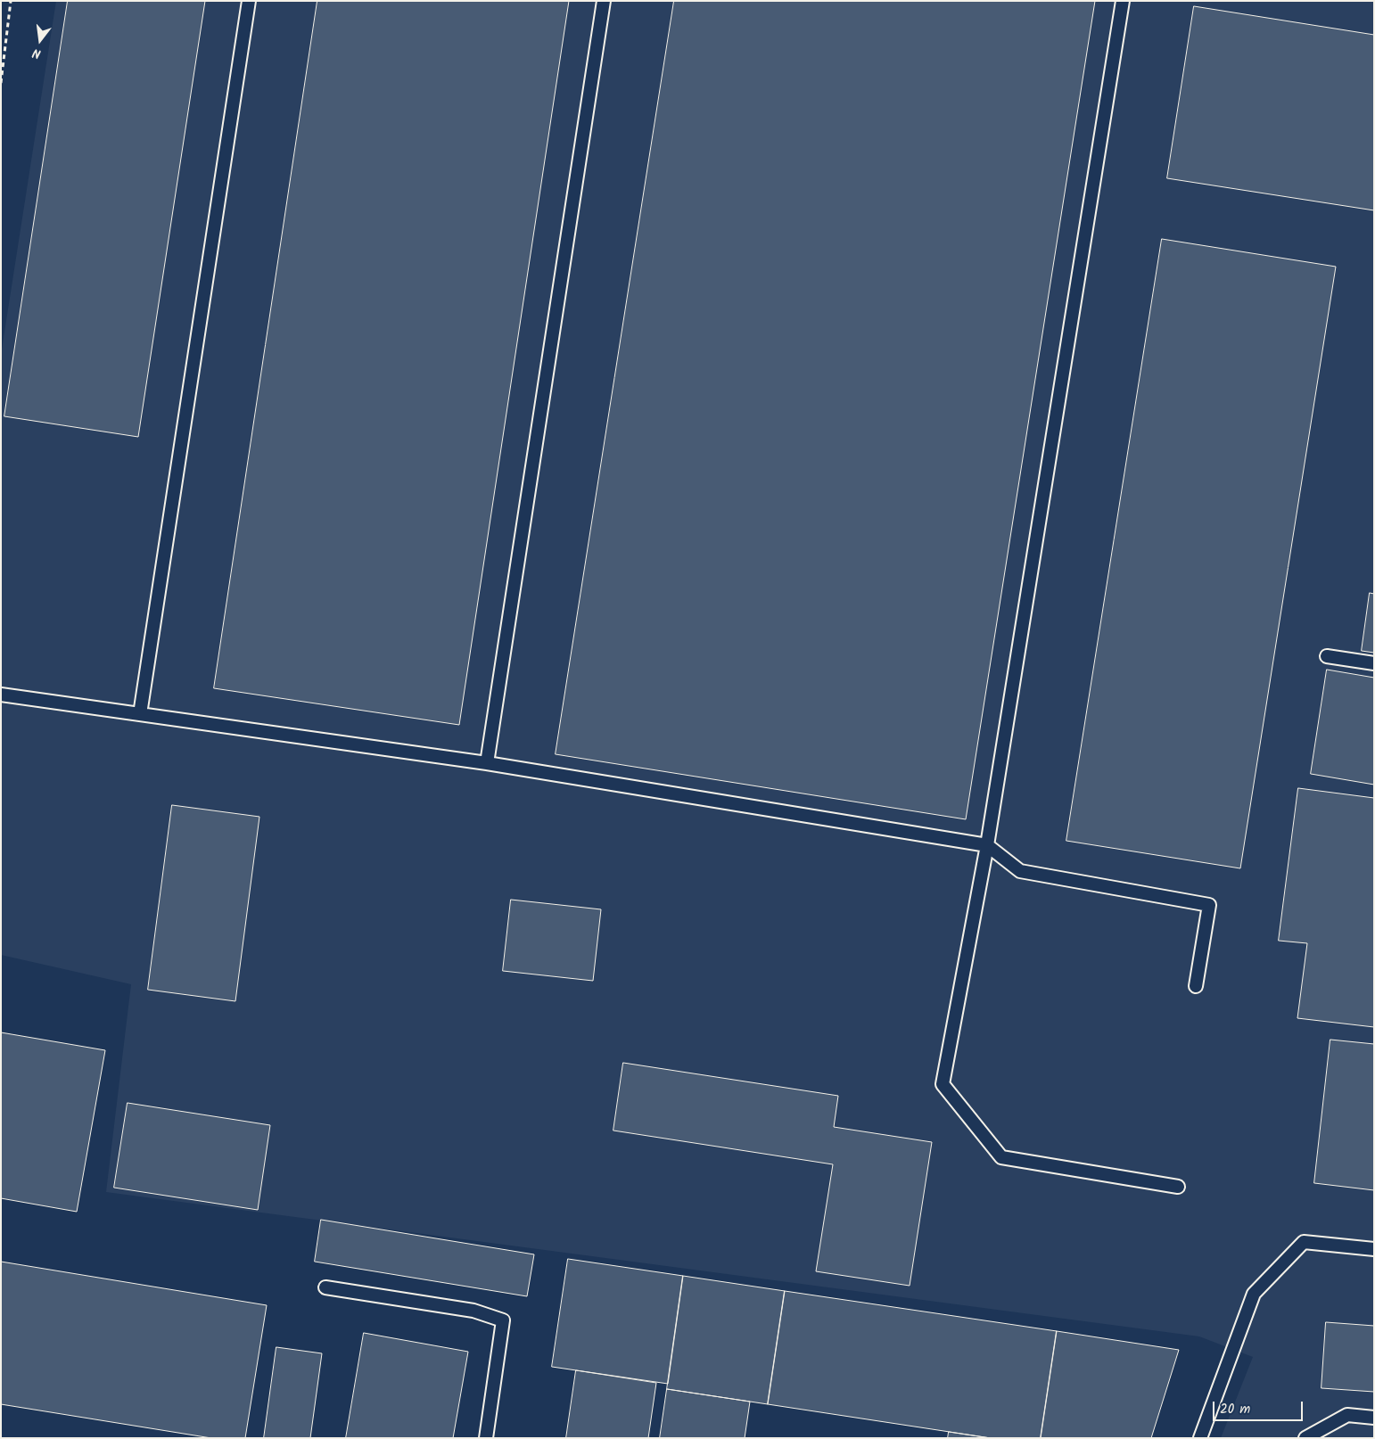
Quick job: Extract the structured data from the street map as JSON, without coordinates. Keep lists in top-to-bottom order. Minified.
{"scale_bar":"20 m","north":"bottom"}
